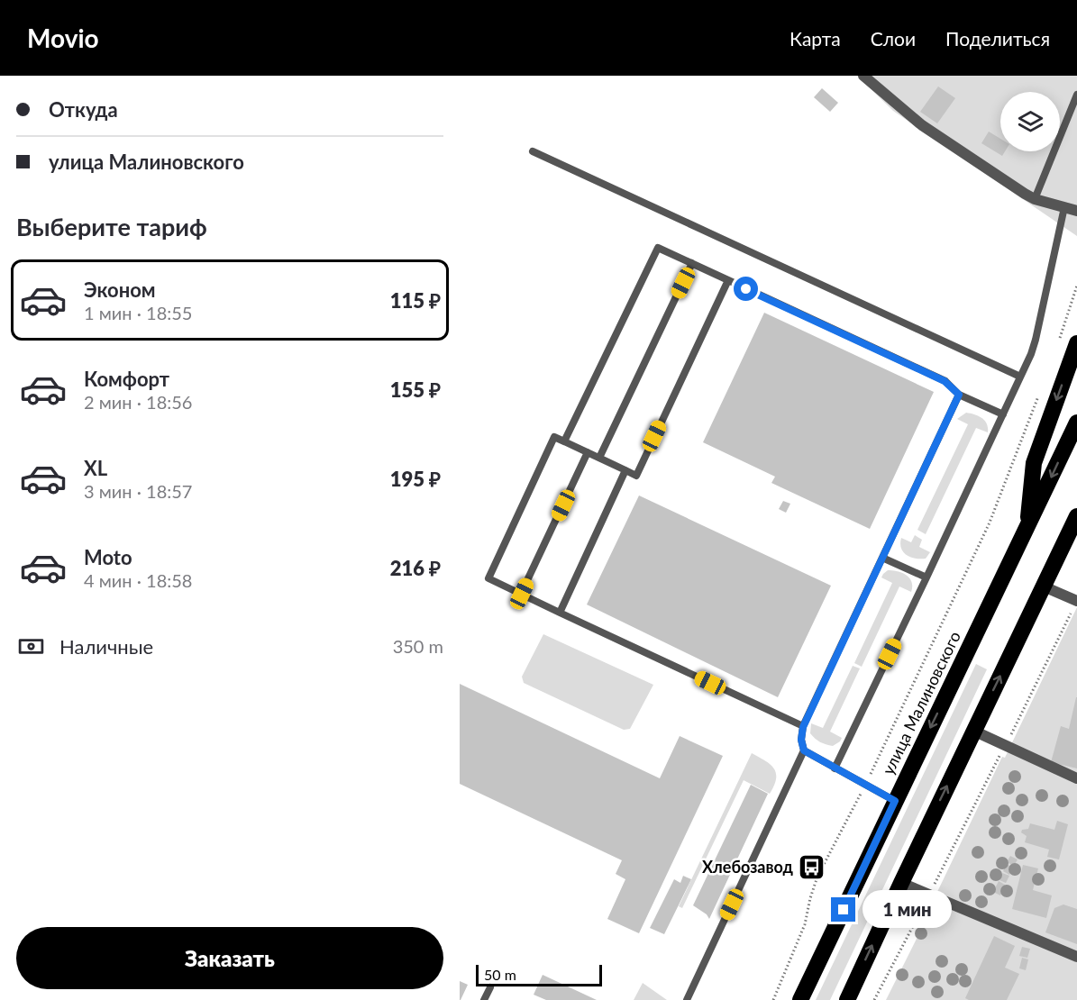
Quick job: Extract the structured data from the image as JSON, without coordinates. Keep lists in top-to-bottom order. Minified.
{"streets":{"highway":["улица Малиновского"]},"places":{"bus stop":["Хлебозавод"]},"scale_bar":"50 m","page":{"header":"Movio","nav":["Карта","Слои","Поделиться"],"banner":["Откуда","улица Малиновского"],"heading":"Выберите тариф","list":[{"name":"Эконом","note":"1 мин · 18:55","value":"115 ₽"},{"name":"Комфорт","note":"2 мин · 18:56","value":"155 ₽"},{"name":"XL","note":"3 мин · 18:57","value":"195 ₽"},{"name":"Moto","note":"4 мин · 18:58","value":"216 ₽"}],"pay":["Наличные","350 m"],"bubble":"1 мин","buttons":"Заказать","scale":"50 m"}}
